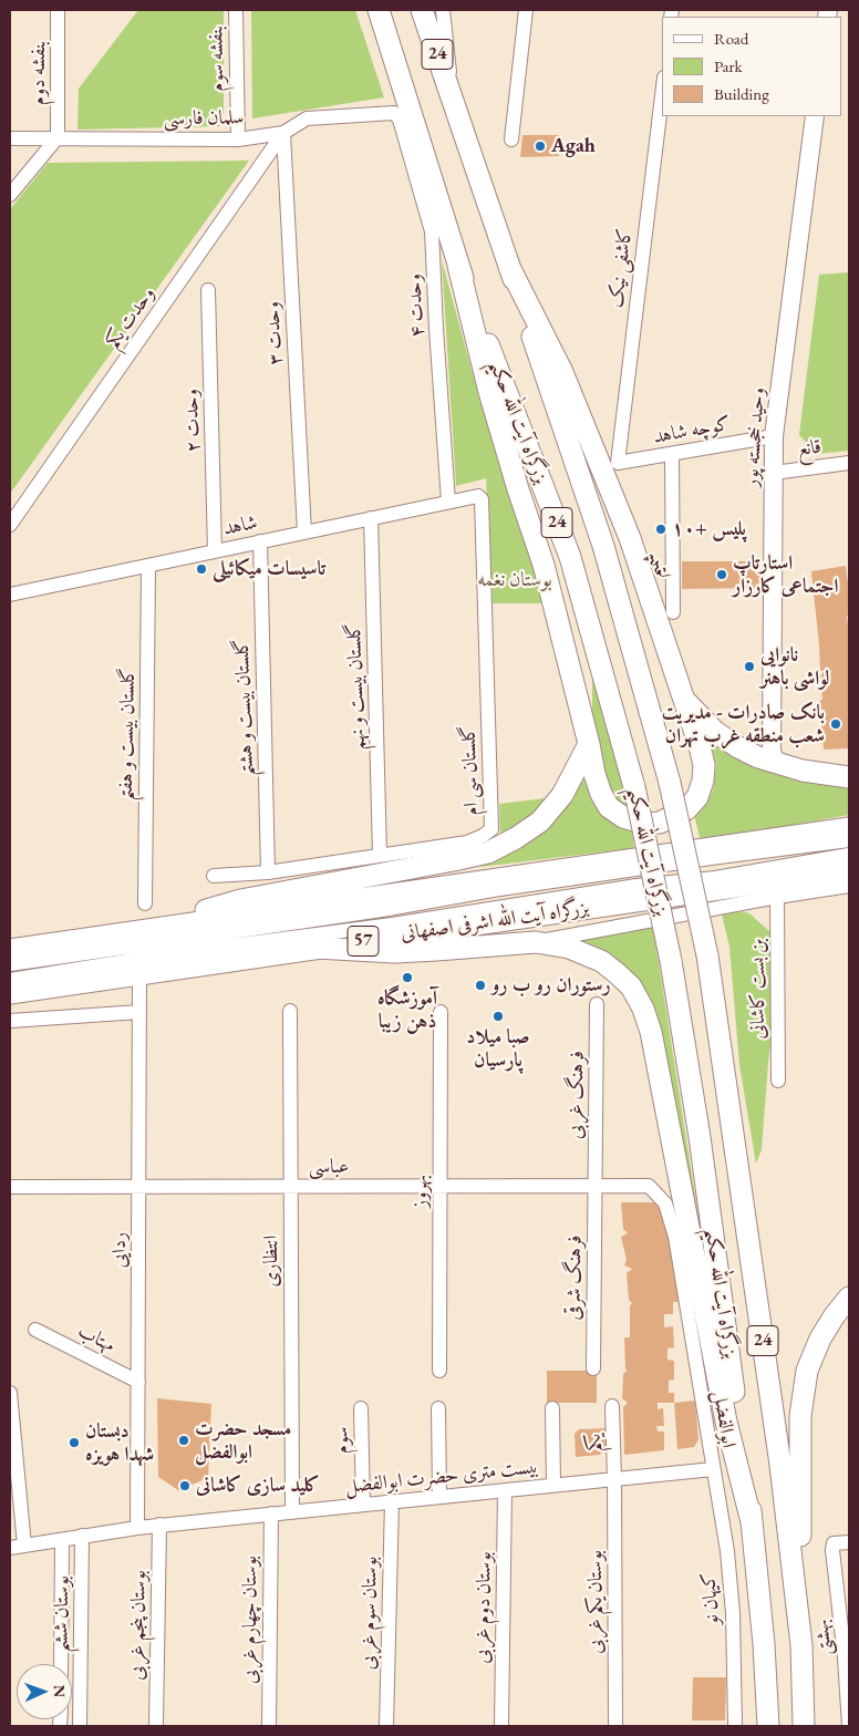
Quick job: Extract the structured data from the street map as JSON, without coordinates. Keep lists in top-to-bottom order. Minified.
{"streets":{"highway":["24","بزرگراه آیت الله حکیم","بزرگراه آیت الله اشرفی اصفهانی","57"],"main road":["وحید خجسته پور"],"street":["بنفشه سوم","بنفشه دوم","سلمان فارسی","کاشفی نیک","وحدت ۴","وحدت یکم","وحدت ۳","وحدت ۲","کوچه شاهد","قانع","شاهد","شمیم","گلستان بیست و نهم","گلستان بیست و هشتم","گلستان بیست و هفتم","گلستان سی ام","بن بست کاشانی","فرهنگ غربی","عباسی","بهروز","ردایی","انتظاری","فرهنگ شرقی","مهتاب","ابوالفضل","سوم","یکم","بیست متری حضرت ابوالفضل","کیهان نو","بوستان یکم غربی","بوستان دوم غربی","بوستان سوم غربی","بوستان ششم","بوستان چهارم غربی","بوستان پنجم غربی","بهشتی"]},"crossings":[["بنفشه سوم","سلمان فارسی"],["بنفشه دوم","سلمان فارسی"],["سلمان فارسی","وحدت ۴"],["سلمان فارسی","وحدت یکم"],["سلمان فارسی","وحدت ۳"],["کاشفی نیک","کوچه شاهد"],["وحدت ۴","شاهد"],["وحدت یکم","وحدت ۳"],["وحدت ۳","شاهد"],["وحدت ۲","شاهد"],["کوچه شاهد","وحید خجسته پور"],["کوچه شاهد","شمیم"],["وحید خجسته پور","قانع"],["شاهد","گلستان بیست و نهم"],["شاهد","گلستان بیست و هشتم"],["شاهد","گلستان بیست و هفتم"],["شاهد","گلستان سی ام"],["گلستان بیست و نهم","گلستان سی ام"],["گلستان بیست و هشتم","گلستان سی ام"],["بزرگراه آیت الله اشرفی اصفهانی","ردایی"],["فرهنگ غربی","عباسی"],["فرهنگ غربی","فرهنگ شرقی"],["عباسی","بهروز"],["عباسی","ردایی"],["عباسی","انتظاری"],["عباسی","فرهنگ شرقی"],["عباسی","ابوالفضل"],["ردایی","مهتاب"],["ردایی","بیست متری حضرت ابوالفضل"],["انتظاری","بیست متری حضرت ابوالفضل"],["ابوالفضل","بیست متری حضرت ابوالفضل"],["ابوالفضل","کیهان نو"],["سوم","بیست متری حضرت ابوالفضل"],["یکم","بیست متری حضرت ابوالفضل"],["یکم","بوستان یکم غربی"],["بیست متری حضرت ابوالفضل","کیهان نو"],["بیست متری حضرت ابوالفضل","بوستان یکم غربی"],["بیست متری حضرت ابوالفضل","بوستان دوم غربی"],["بیست متری حضرت ابوالفضل","بوستان سوم غربی"],["بیست متری حضرت ابوالفضل","بوستان ششم"],["بیست متری حضرت ابوالفضل","بوستان چهارم غربی"],["بیست متری حضرت ابوالفضل","بوستان پنجم غربی"]],"parks":["بوستان نغمه"],"places":["Agah","پلیس +۱۰","تاسیسات میکائیلی","استارتاپ اجتماعی کارزار","نانوایی لواشی باهنر","بانک صادرات - مدیریت شعب منطقه غرب تهران","آموزشگاه ذهن زیبا","رستوران رو ب رو","صبا میلاد پارسیان","مسجد حضرت ابوالفضل","دبستان شهدا هویزه","کلید سازی کاشانی"],"legend":["Road","Park","Building"],"north":"right"}
